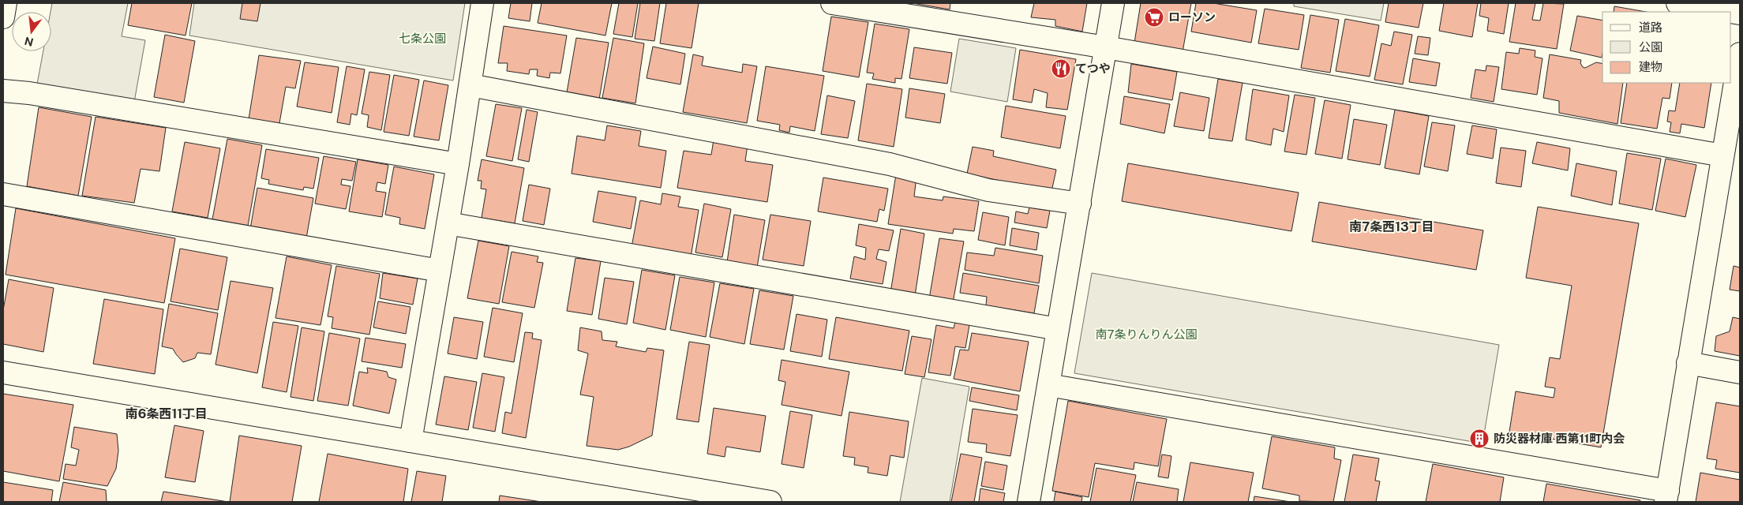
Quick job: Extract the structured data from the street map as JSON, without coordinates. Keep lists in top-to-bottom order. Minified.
{"districts":["南7条西13丁目","南6条西11丁目"],"parks":["七条公園","南7条りんりん公園"],"places":{"supermarket":["ローソン"],"restaurant":["てつや"],"building":["防災器材庫 西第11町内会"]},"legend":["道路","公園","建物"],"north":"bottom"}
